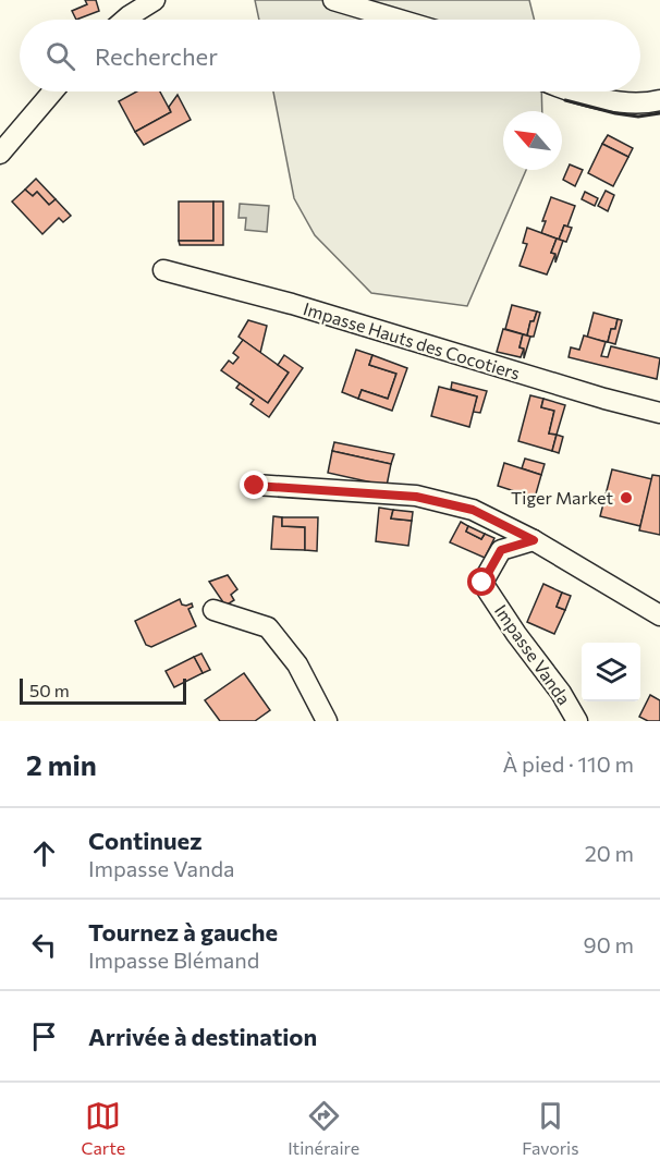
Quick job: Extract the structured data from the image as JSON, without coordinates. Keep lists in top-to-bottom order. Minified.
{"streets":{"street":["Impasse Hauts des Cocotiers","Impasse Vanda"]},"places":["Tiger Market"],"scale_bar":"50 m","north":"top left","page":{"search":"Rechercher","scale":"50 m","heading":["2 min","À pied · 110 m"],"list":[["Continuez","Impasse Vanda","20 m"],["Tournez à gauche","Impasse Blémand","90 m"],"Arrivée à destination"],"nav":["Carte","Itinéraire","Favoris"]}}
